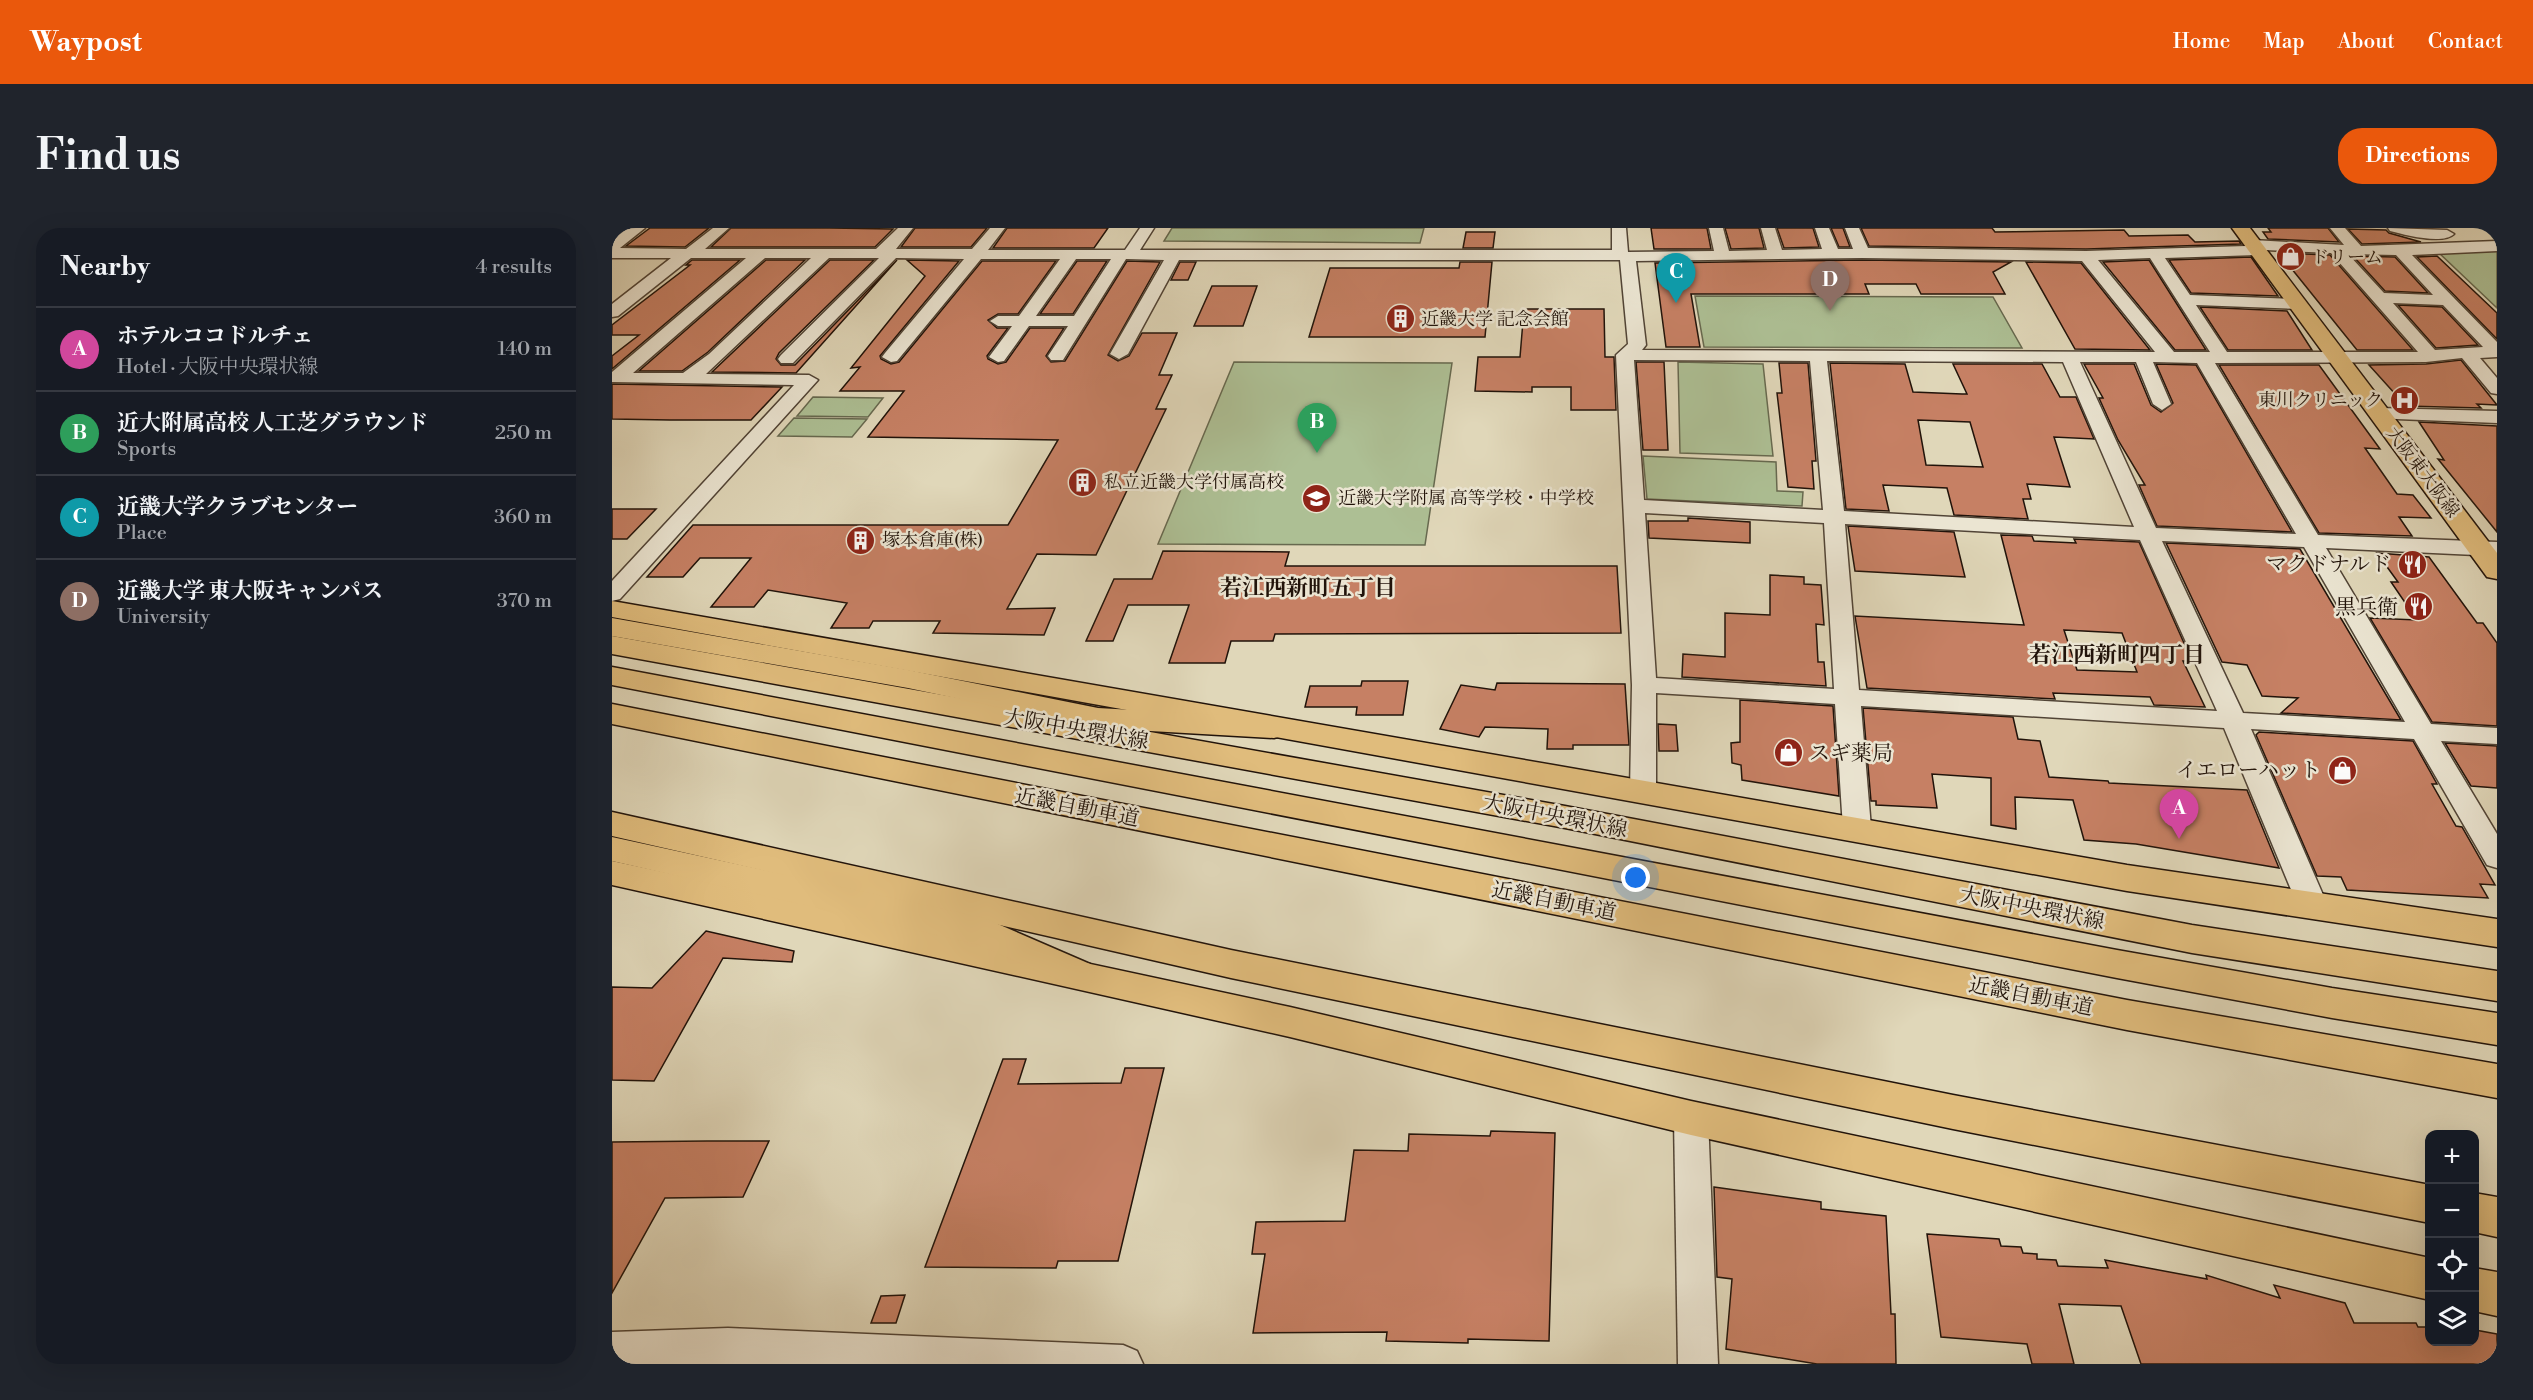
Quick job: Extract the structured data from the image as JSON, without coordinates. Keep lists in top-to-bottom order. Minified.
{"streets":{"main road":["大阪東大阪線","大阪中央環状線","近畿自動車道"]},"districts":["若江西新町五丁目","若江西新町四丁目"],"places":{"shop":["ドリーム","スギ薬局","イエローハット"],"building":["近畿大学 記念会館","私立近畿大学付属高校","塚本倉庫(株)"],"hospital":["東川クリニック"],"school or university":["近畿大学附属 高等学校・中学校"],"restaurant":["マクドナルド","黒兵衛"]},"page":{"header":"Waypost","nav":["Home","Map","About","Contact"],"buttons":"Directions","title":"Find us","heading":["Nearby","4 results"],"pins":["C","D","B","A"],"list":[{"mark":"A","name":"ホテルココドルチェ","note":"Hotel · 大阪中央環状線","value":"140 m"},{"mark":"B","name":"近大附属高校 人工芝グラウンド","note":"Sports","value":"250 m"},{"mark":"C","name":"近畿大学クラブセンター","note":"Place","value":"360 m"},{"mark":"D","name":"近畿大学 東大阪キャンパス","note":"University","value":"370 m"}],"map_buttons":["+","−"]}}
